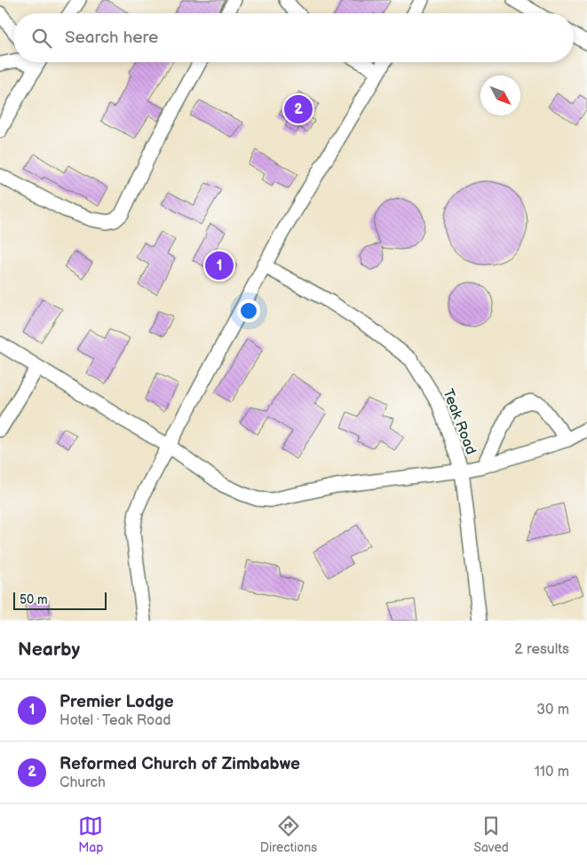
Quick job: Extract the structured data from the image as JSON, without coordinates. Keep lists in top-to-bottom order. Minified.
{"streets":{"street":["Teak Road"]},"scale_bar":"50 m","north":"bottom right","page":{"search":"Search here","pins":["2","1"],"scale":"50 m","heading":["Nearby","2 results"],"list":[{"mark":"1","name":"Premier Lodge","note":"Hotel · Teak Road","value":"30 m"},{"mark":"2","name":"Reformed Church of Zimbabwe","note":"Church","value":"110 m"}],"nav":["Map","Directions","Saved"]}}
